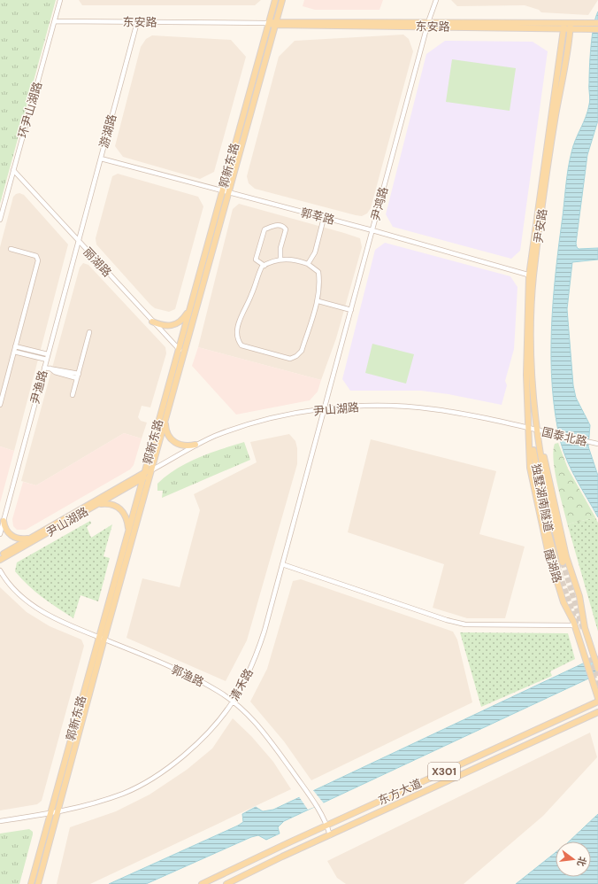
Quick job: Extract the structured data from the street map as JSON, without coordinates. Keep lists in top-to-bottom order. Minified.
{"streets":{"main road":["东安路","郭新东路","尹安路","尹山湖路","独墅湖南隧道","醒湖路","X301","东方大道"],"street":["环尹山湖路","游湖路","尹鸿路","郭莘路","丽湖路","尹渔路","国泰北路","郭渔路","清禾路"]},"crossings":[["东安路","环尹山湖路"],["东安路","游湖路"],["东安路","郭新东路"],["东安路","尹鸿路"],["东安路","尹安路"],["环尹山湖路","丽湖路"],["游湖路","郭莘路"],["游湖路","丽湖路"],["游湖路","尹渔路"],["郭新东路","郭莘路"],["郭新东路","丽湖路"],["郭新东路","尹山湖路"],["郭新东路","郭渔路"],["郭新东路","清禾路"],["尹鸿路","郭莘路"],["尹鸿路","尹山湖路"],["尹鸿路","清禾路"],["郭莘路","尹安路"],["尹安路","尹山湖路"],["尹安路","国泰北路"],["尹安路","独墅湖南隧道"],["尹安路","醒湖路"],["丽湖路","尹渔路"],["尹山湖路","国泰北路"],["尹山湖路","独墅湖南隧道"],["尹山湖路","醒湖路"],["尹山湖路","清禾路"],["国泰北路","独墅湖南隧道"],["国泰北路","醒湖路"],["独墅湖南隧道","醒湖路"],["郭渔路","清禾路"],["郭渔路","东方大道"]],"north":"right"}
